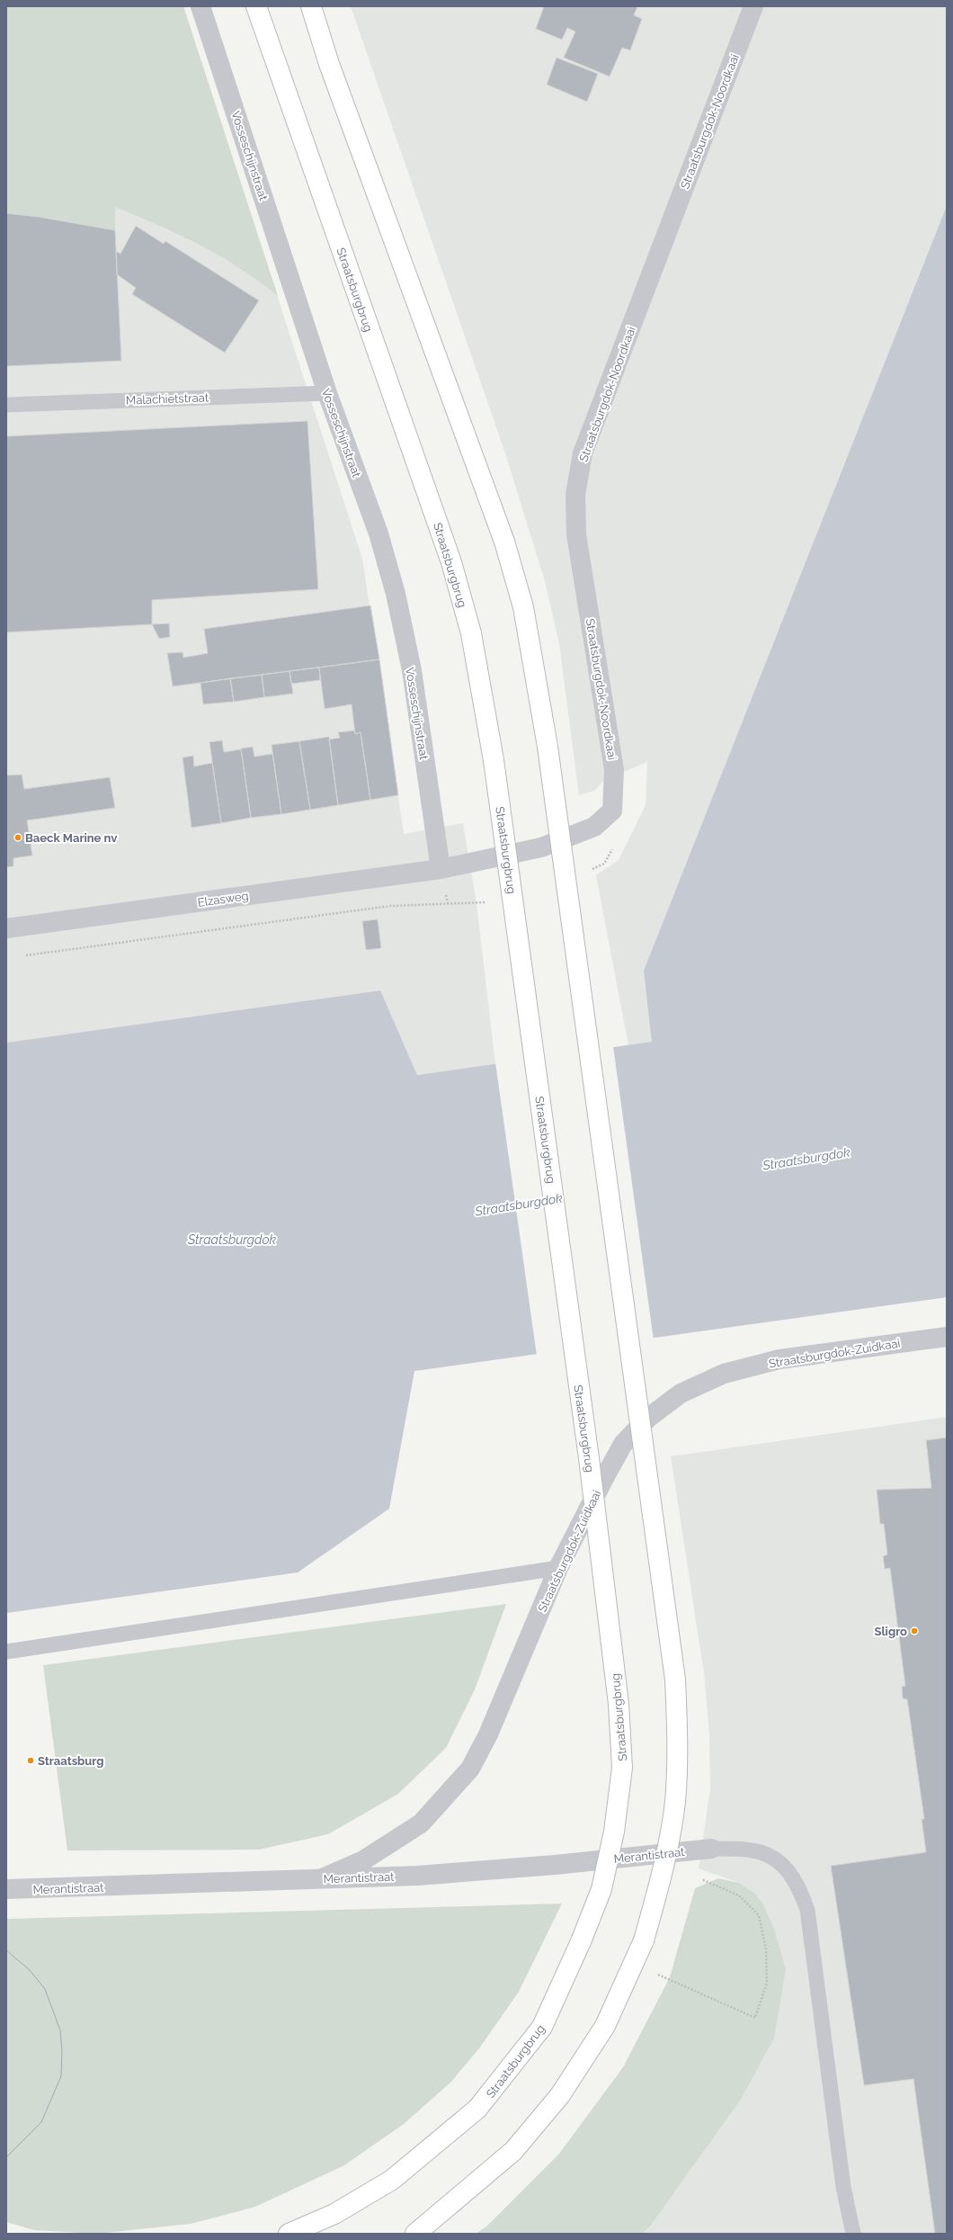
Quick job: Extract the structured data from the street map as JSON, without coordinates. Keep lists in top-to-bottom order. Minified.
{"streets":{"main road":["Straatsburgbrug"],"street":["Straatsburgdok-Noordkaai","Vosseschijnstraat","Elzasweg","Straatsburgdok-Zuidkaai","Merantistraat"],"lane":["Malachietstraat"]},"crossings":[["Straatsburgdok-Noordkaai","Vosseschijnstraat"],["Straatsburgdok-Noordkaai","Elzasweg"],["Vosseschijnstraat","Malachietstraat"],["Vosseschijnstraat","Elzasweg"],["Straatsburgdok-Zuidkaai","Merantistraat"]],"water":["Straatsburgdok"],"places":["Baeck Marine nv","Sligro","Straatsburg"]}
